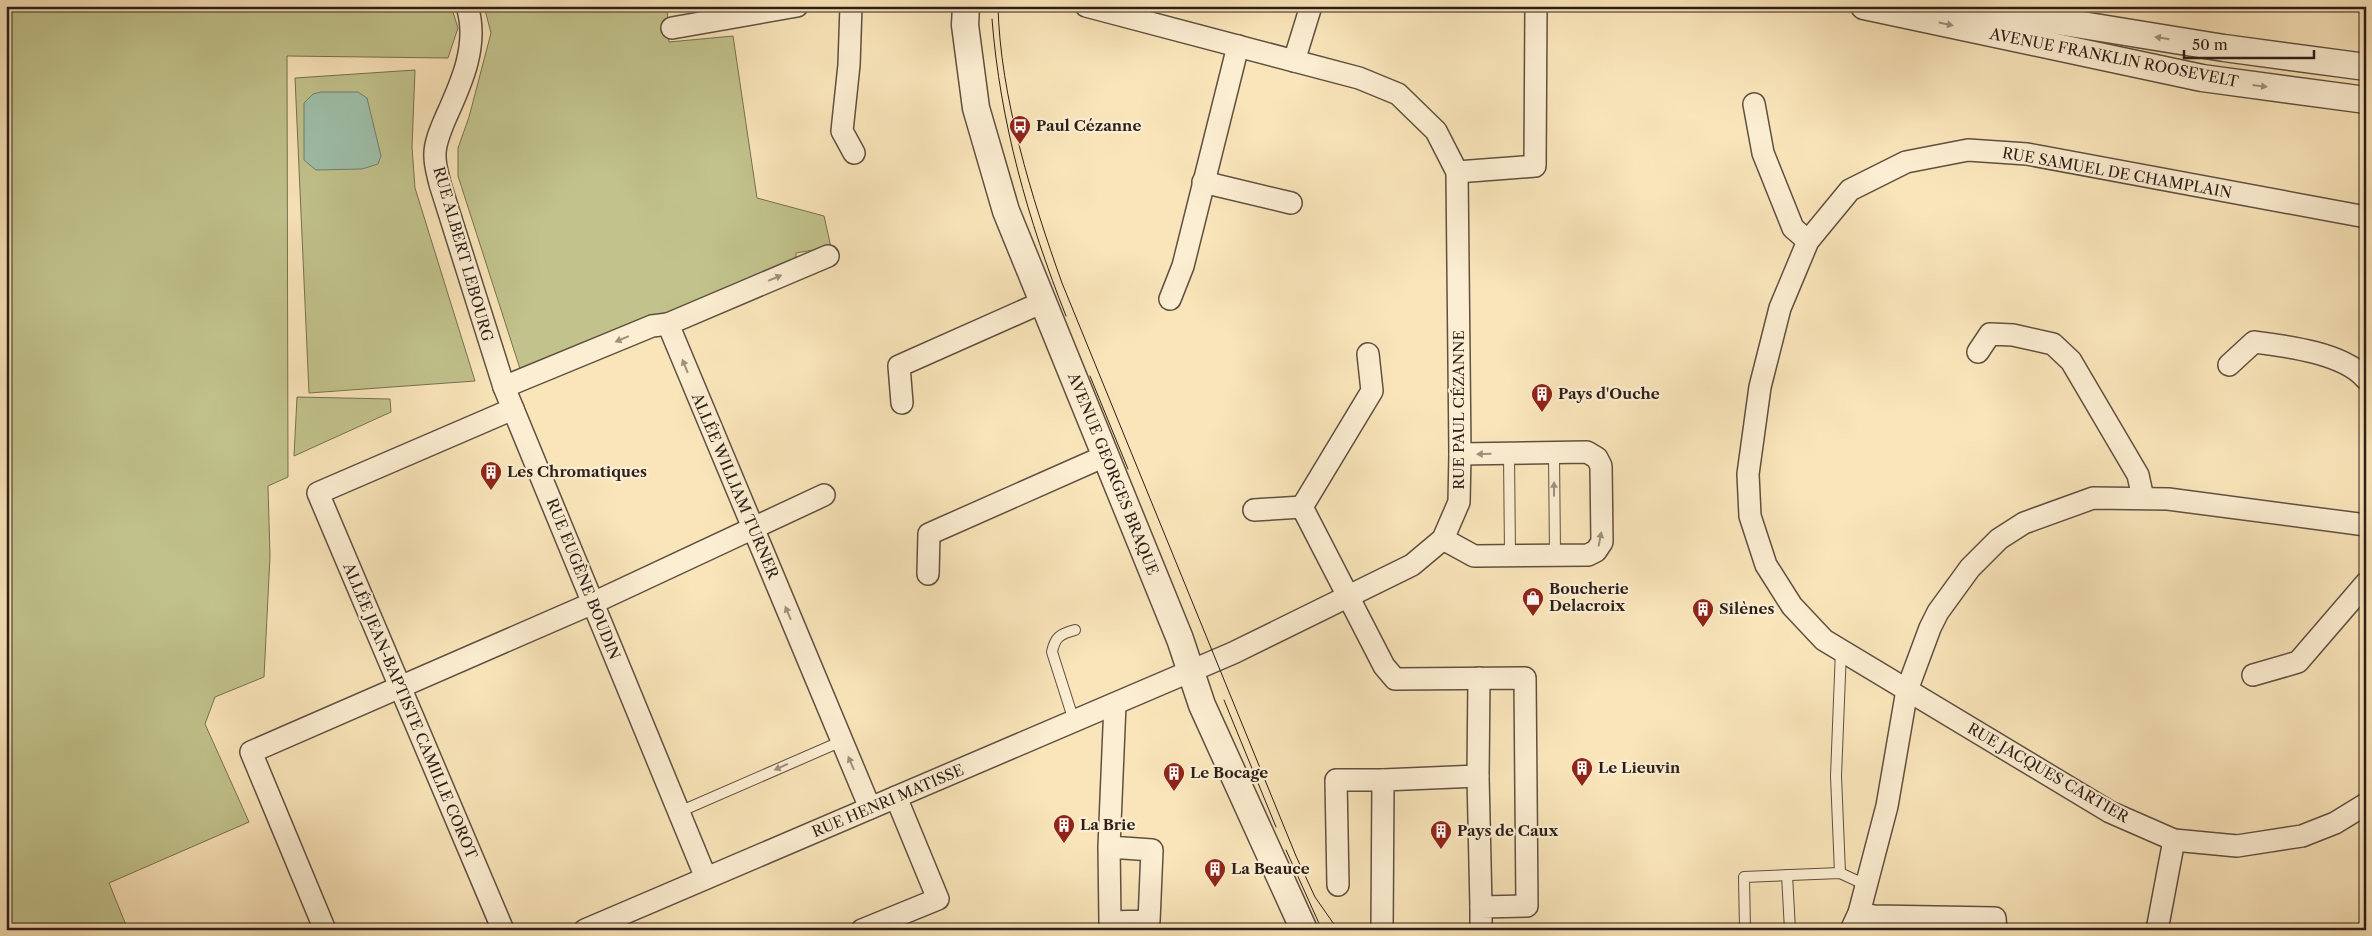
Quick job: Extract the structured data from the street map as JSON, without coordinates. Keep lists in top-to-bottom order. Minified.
{"streets":{"street":["AVENUE FRANKLIN ROOSEVELT","RUE SAMUEL DE CHAMPLAIN","RUE ALBERT LEBOURG","RUE PAUL CÉZANNE","AVENUE GEORGES BRAQUE","ALLÉE WILLIAM TURNER","RUE EUGÈNE BOUDIN","ALLÉE JEAN-BAPTISTE CAMILLE COROT","RUE JACQUES CARTIER","RUE HENRI MATISSE"]},"crossings":[["RUE SAMUEL DE CHAMPLAIN","RUE JACQUES CARTIER"],["RUE ALBERT LEBOURG","RUE EUGÈNE BOUDIN"],["RUE PAUL CÉZANNE","AVENUE GEORGES BRAQUE"],["RUE PAUL CÉZANNE","RUE HENRI MATISSE"],["AVENUE GEORGES BRAQUE","RUE HENRI MATISSE"],["ALLÉE WILLIAM TURNER","RUE HENRI MATISSE"],["RUE EUGÈNE BOUDIN","ALLÉE JEAN-BAPTISTE CAMILLE COROT"],["RUE EUGÈNE BOUDIN","RUE HENRI MATISSE"]],"one_way":["ALLÉE WILLIAM TURNER"],"places":{"bus stop":["Paul Cézanne"],"building":["Pays d'Ouche","Les Chromatiques","Silènes","Le Lieuvin","Le Bocage","La Brie","Pays de Caux","La Beauce"],"shop":["Boucherie Delacroix"]},"scale_bar":"50 m"}
